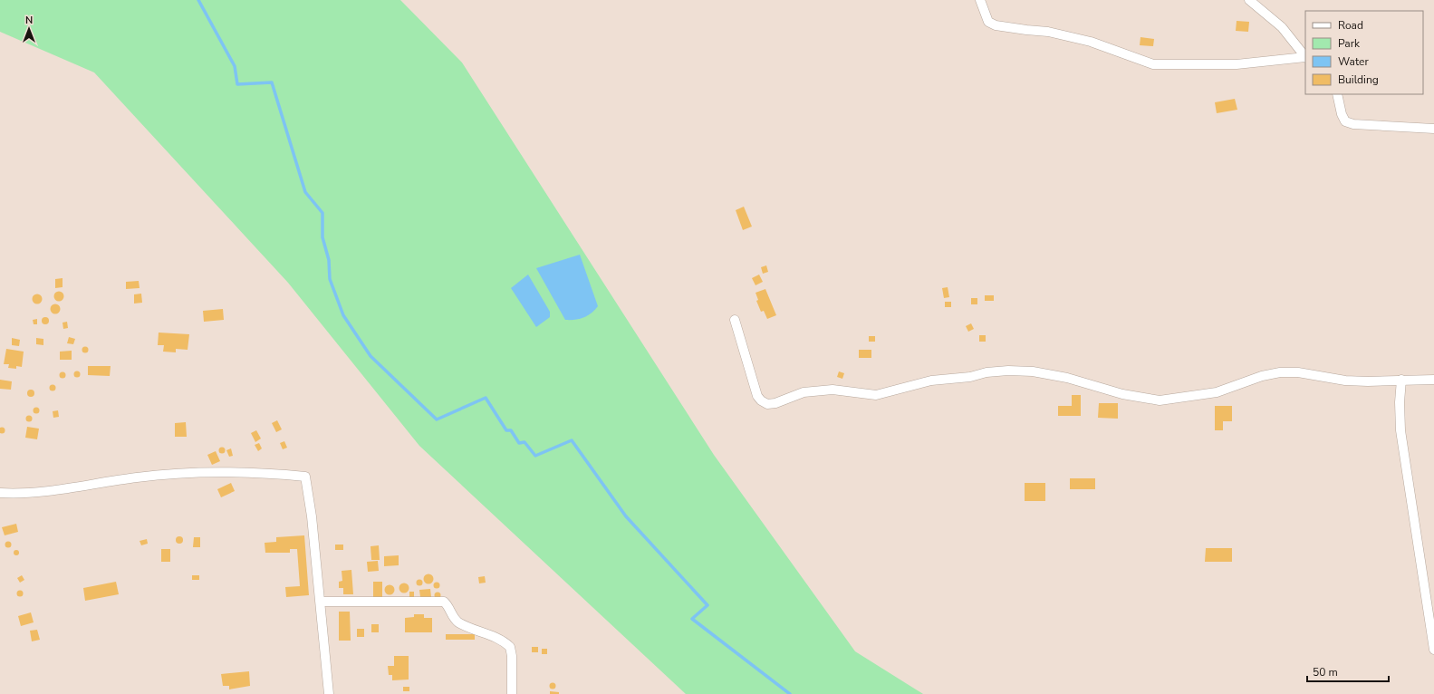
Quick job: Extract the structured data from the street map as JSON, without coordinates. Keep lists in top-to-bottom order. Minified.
{"legend":["Road","Park","Water","Building"],"scale_bar":"50 m","north":"top"}
